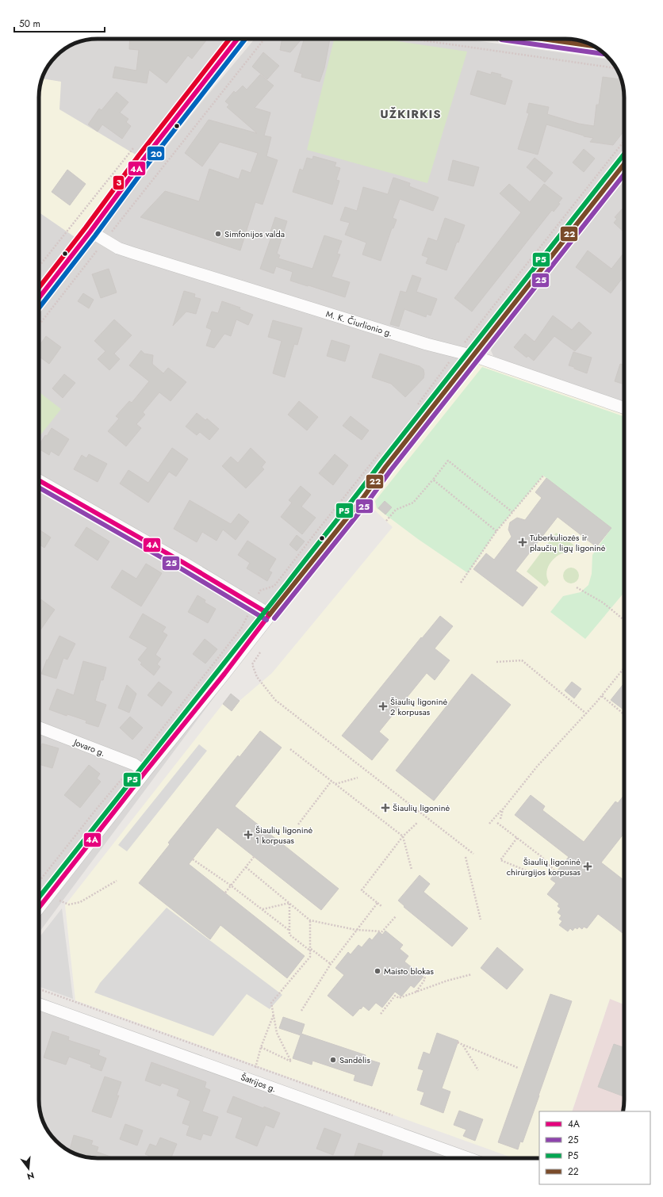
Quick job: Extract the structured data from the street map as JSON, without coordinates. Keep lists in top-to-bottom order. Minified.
{"streets":{"street":["M. K. Čiurlionio g.","Jovaro g.","Šatrijos g."]},"districts":["UŽKIRKIS"],"places":{"other":["Simfonijos valda","Maisto blokas","Sandėlis"],"health":["Tuberkuliozės ir plaučių ligų ligoninė","Šiaulių ligoninė 2 korpusas","Šiaulių ligoninė","Šiaulių ligoninė 1 korpusas","Šiaulių ligoninė chirurgijos korpusas"]},"lines":["transit line 4A","transit line 22","transit line 20","transit line 3","transit line 25","transit line P5"],"legend":["4A","25","P5","22"],"scale_bar":"50 m","north":"bottom"}
